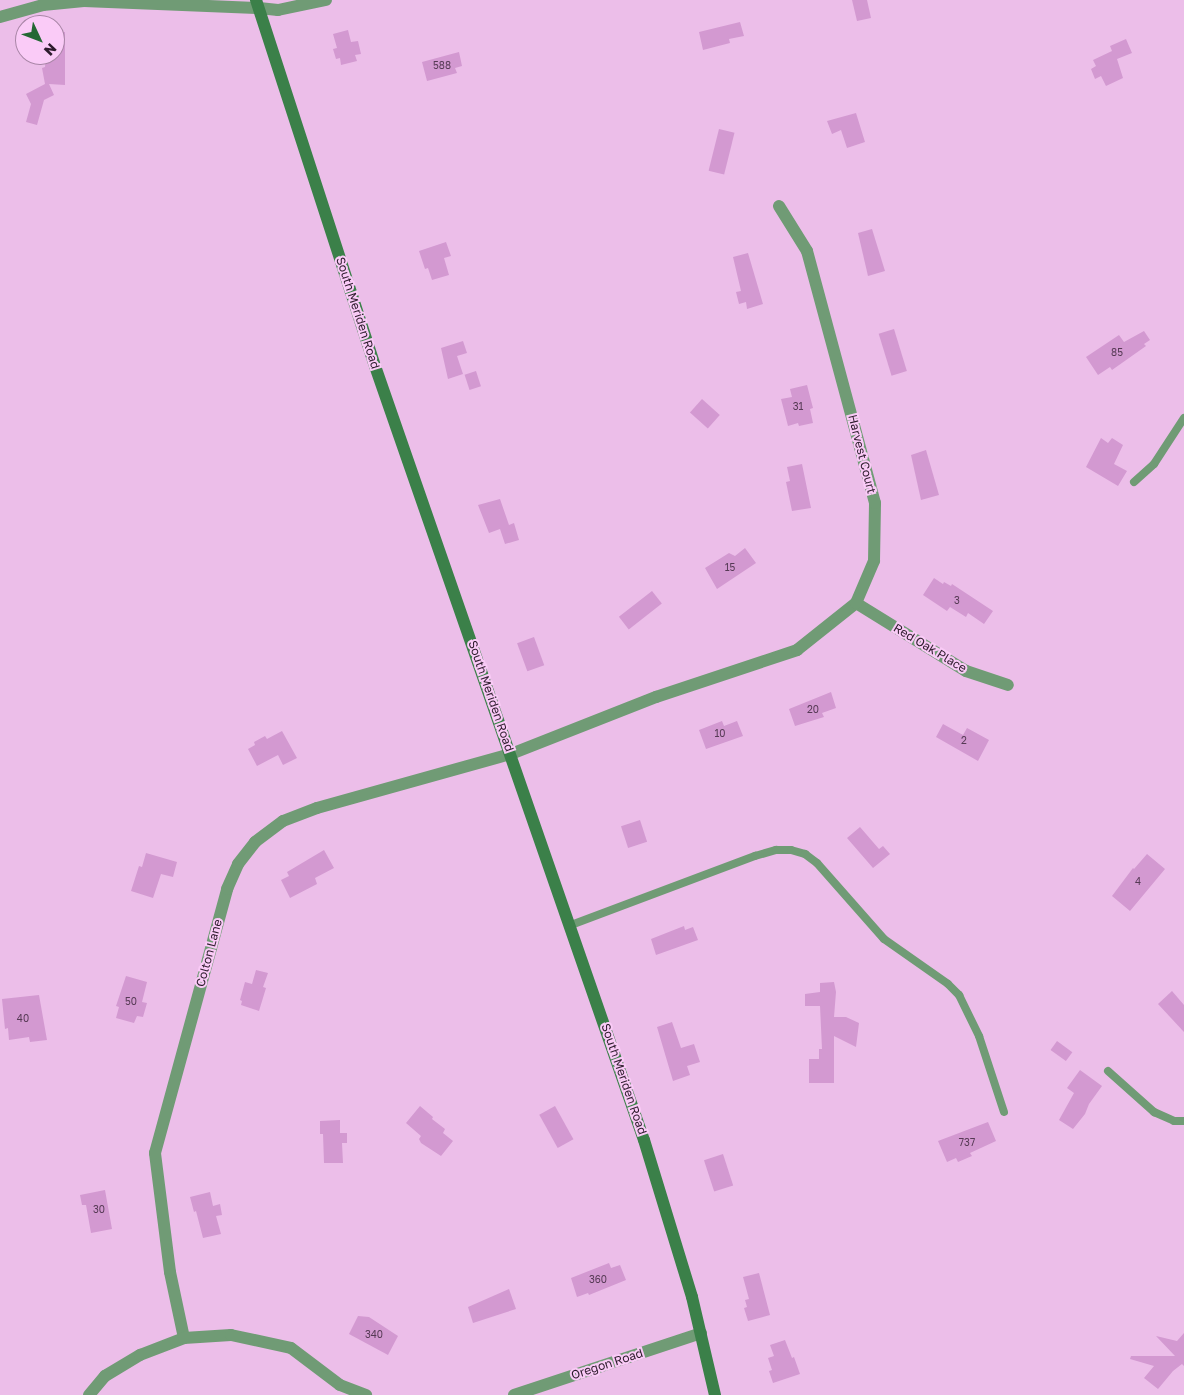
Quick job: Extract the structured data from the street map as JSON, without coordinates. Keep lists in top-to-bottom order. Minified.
{"streets":{"main road":["South Meriden Road"],"street":["Harvest Court","Red Oak Place","Colton Lane","Oregon Road"]},"crossings":[["South Meriden Road","Harvest Court"],["South Meriden Road","Colton Lane"],["South Meriden Road","Oregon Road"],["Harvest Court","Red Oak Place"],["Harvest Court","Colton Lane"]],"house_numbers":["588","85","31","15","3","20","10","2","4","50","40","737","30","360","340"],"north":"bottom right"}
